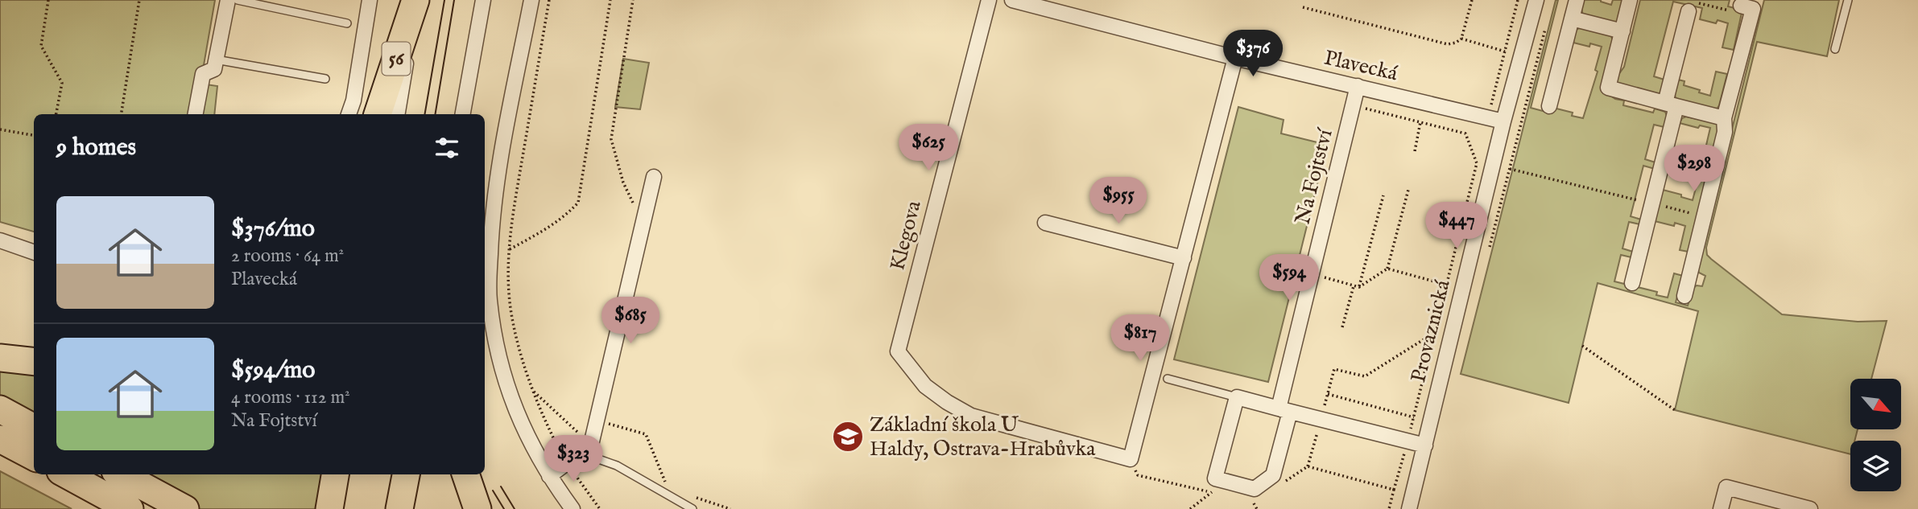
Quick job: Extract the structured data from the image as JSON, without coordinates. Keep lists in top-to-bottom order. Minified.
{"streets":{"highway":["56"],"street":["Plavecká","Na Fojtství","Klegova","Provaznická"]},"crossings":[["Plavecká","Na Fojtství"],["Plavecká","Provaznická"]],"places":{"school or university":["Základní škola U Haldy, Ostrava-Hrabůvka"]},"north":"bottom right","page":{"price":["$376","$625","$298","$955","$447","$594","$685","$817","$323"],"heading":"9 homes","list":[{"name":"$376/mo","note":"2 rooms · 64 m² · Plavecká"},{"name":"$594/mo","note":"4 rooms · 112 m² · Na Fojtství"}]}}
